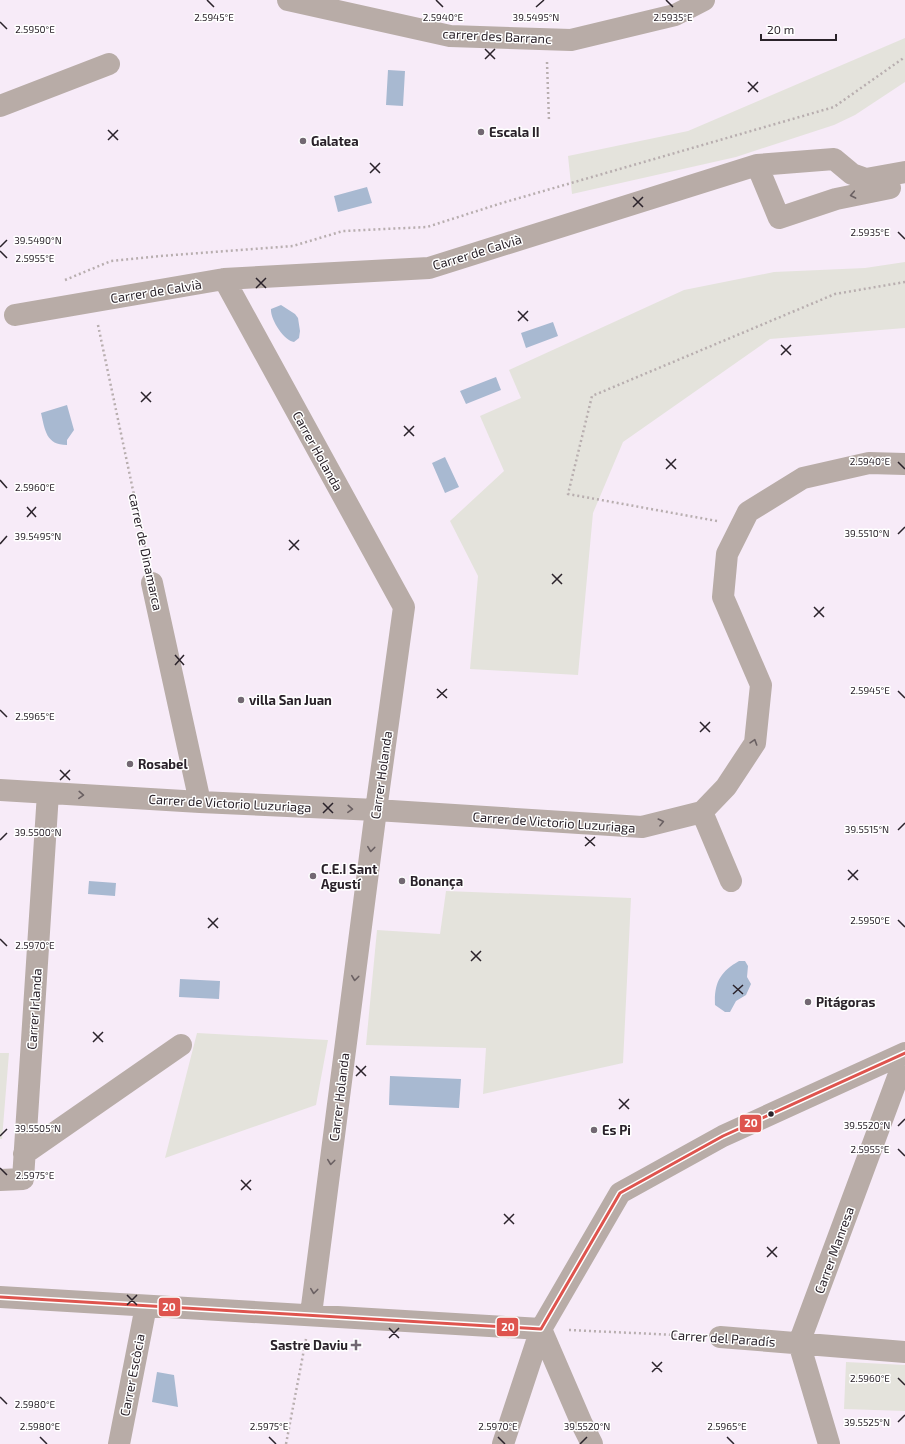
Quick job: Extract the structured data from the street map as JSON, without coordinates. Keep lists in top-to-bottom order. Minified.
{"streets":{"street":["carrer des Barranc","Carrer de Calvià","Carrer Holanda","carrer de Dinamarca","Carrer de Victorio Luzuriaga","Carrer Irlanda","Carrer Manresa","Carrer del Paradís","Carrer Escòcia"]},"crossings":[["Carrer de Calvià","Carrer Holanda"],["Carrer de Calvià","carrer de Dinamarca"],["Carrer Holanda","Carrer de Victorio Luzuriaga"],["carrer de Dinamarca","Carrer de Victorio Luzuriaga"],["Carrer de Victorio Luzuriaga","Carrer Irlanda"],["Carrer Manresa","Carrer del Paradís"]],"one_way":["Carrer Holanda","Carrer de Victorio Luzuriaga"],"places":{"other":["Escala II","Galatea","villa San Juan","Rosabel","C.E.I Sant Agustí","Bonança","Pitágoras","Es Pi"],"health":["Sastre Daviu"]},"lines":["transit line 20"],"scale_bar":"20 m","coordinates":["2.5945°E","2.5940°E","39.5495°N","2.5935°E","2.5950°E","39.5490°N","2.5955°E","2.5960°E","39.5510°N","2.5965°E","39.5515°N","39.5500°N","2.5970°E","39.5520°N","39.5505°N","2.5975°E","2.5980°E","39.5525°N"]}
